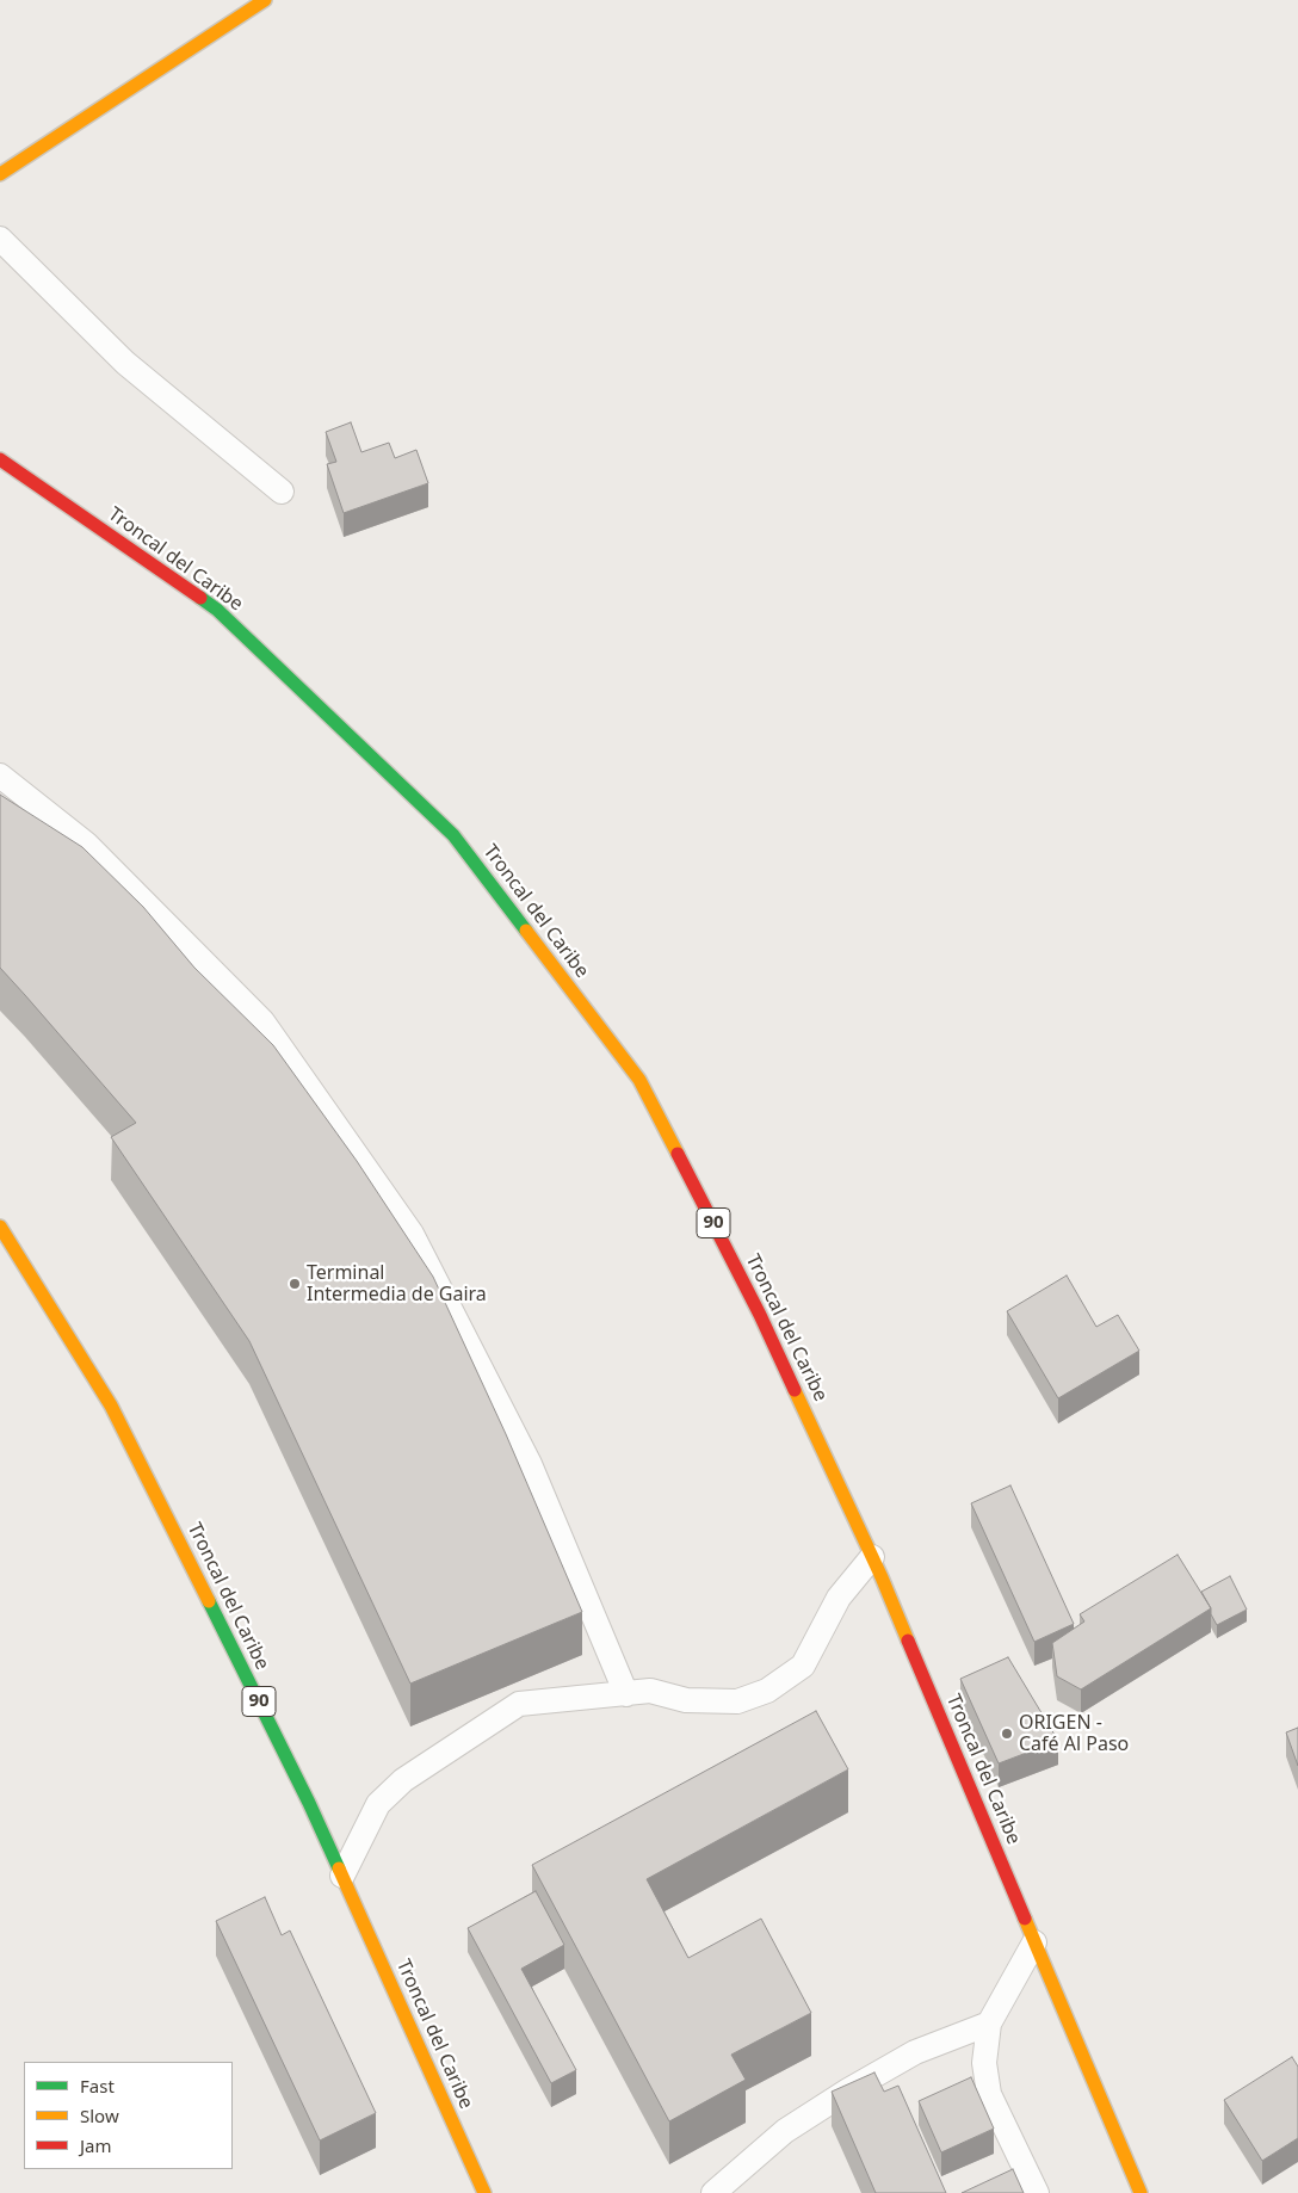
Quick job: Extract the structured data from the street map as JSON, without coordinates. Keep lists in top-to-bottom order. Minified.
{"streets":{"main road":["Troncal del Caribe","90"]},"places":["Terminal Intermedia de Gaira","ORIGEN - Café Al Paso"],"legend":["Fast","Slow","Jam"]}
